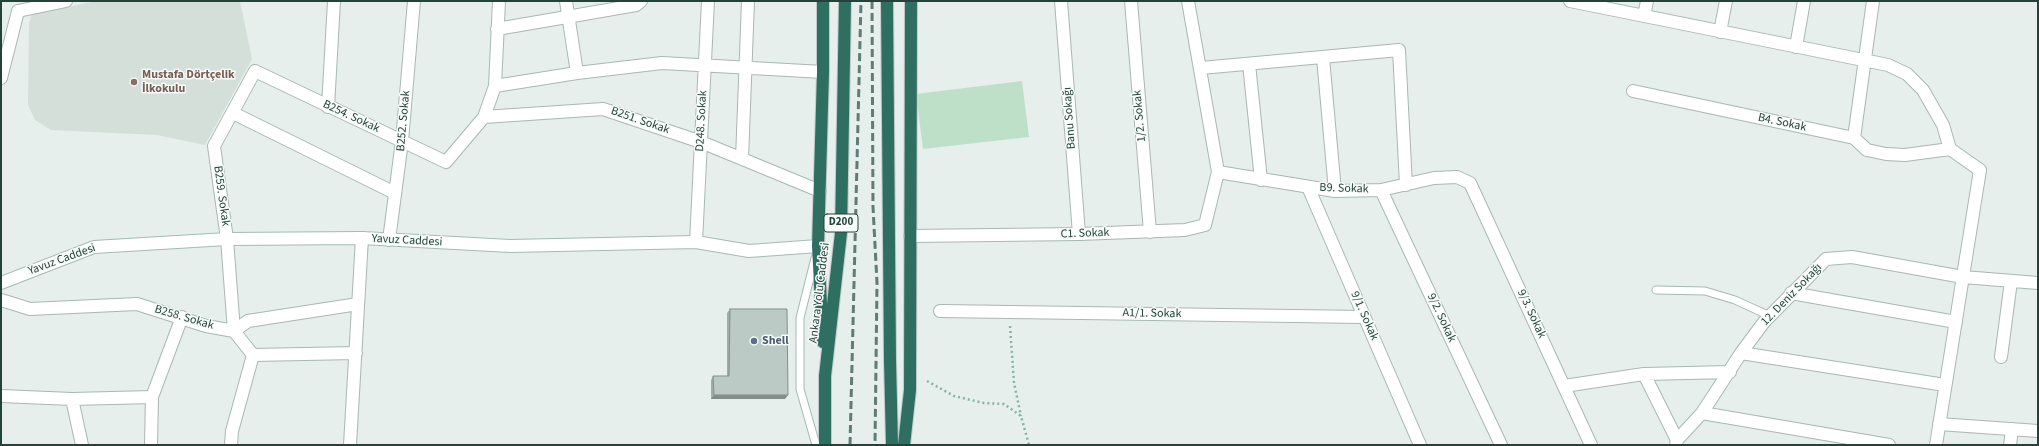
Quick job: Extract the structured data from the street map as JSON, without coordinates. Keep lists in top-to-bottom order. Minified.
{"streets":{"highway":["D200","Ankara Yolu Caddesi"],"street":["1/2. Sokak","B254. Sokak","Banu Sokağı","B252. Sokak","B251. Sokak","D248. Sokak","B4. Sokak","B9. Sokak","B259. Sokak","C1. Sokak","Yavuz Caddesi","12. Deniz Sokağı","A1/1. Sokak","9/3. Sokak","9/1. Sokak","B258. Sokak","9/2. Sokak"]},"crossings":[["1/2. Sokak","C1. Sokak"],["B254. Sokak","B252. Sokak"],["B254. Sokak","B251. Sokak"],["B254. Sokak","B259. Sokak"],["Banu Sokağı","C1. Sokak"],["B252. Sokak","Yavuz Caddesi"],["B251. Sokak","D248. Sokak"],["D248. Sokak","Yavuz Caddesi"],["B9. Sokak","C1. Sokak"],["B9. Sokak","9/3. Sokak"],["B9. Sokak","9/1. Sokak"],["B9. Sokak","9/2. Sokak"],["B259. Sokak","Yavuz Caddesi"],["B259. Sokak","B258. Sokak"],["A1/1. Sokak","9/1. Sokak"]],"places":["Mustafa Dörtçelik İlkokulu","Shell"]}
